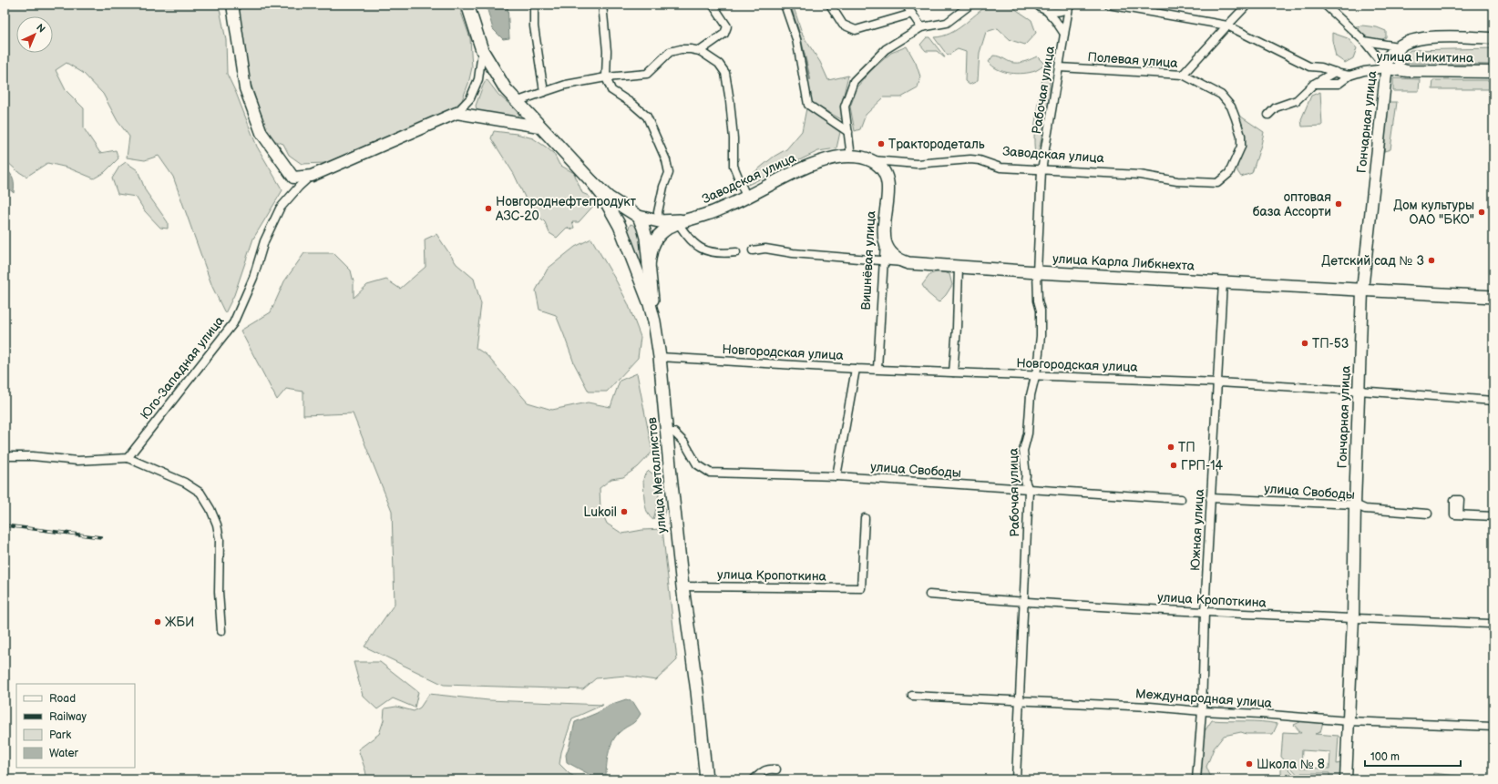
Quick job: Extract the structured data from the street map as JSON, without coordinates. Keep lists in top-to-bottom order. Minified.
{"streets":{"main road":["Заводская улица","Вишнёвая улица","улица Карла Либкнехта","улица Металлистов"],"street":["улица Никитина","Полевая улица","Рабочая улица","Гончарная улица","Новгородская улица","Юго-Западная улица","улица Свободы","Южная улица","улица Кропоткина","Международная улица"]},"crossings":[["улица Никитина","Гончарная улица"],["Полевая улица","Рабочая улица"],["Полевая улица","Заводская улица"],["Рабочая улица","Заводская улица"],["Рабочая улица","улица Карла Либкнехта"],["Рабочая улица","Новгородская улица"],["Рабочая улица","улица Свободы"],["Рабочая улица","улица Кропоткина"],["Рабочая улица","Международная улица"],["Гончарная улица","улица Карла Либкнехта"],["Гончарная улица","Новгородская улица"],["Гончарная улица","улица Свободы"],["Гончарная улица","улица Кропоткина"],["Гончарная улица","Международная улица"],["Заводская улица","Вишнёвая улица"],["Заводская улица","улица Металлистов"],["Вишнёвая улица","улица Карла Либкнехта"],["Вишнёвая улица","Новгородская улица"],["улица Карла Либкнехта","Южная улица"],["Новгородская улица","улица Металлистов"],["Новгородская улица","Южная улица"],["улица Свободы","улица Металлистов"],["улица Свободы","Южная улица"],["улица Металлистов","улица Кропоткина"],["Южная улица","улица Кропоткина"],["Южная улица","Международная улица"]],"places":["Трактородеталь","оптовая база Ассорти","Новгороднефтепродукт АЗС-20","Дом культуры ОАО \"БКО\"","Детский сад № 3","ТП-53","ТП","ГРП-14","Lukoil","ЖБИ","Школа № 8"],"legend":["Road","Railway","Park","Water"],"scale_bar":"100 m","north":"top right"}
